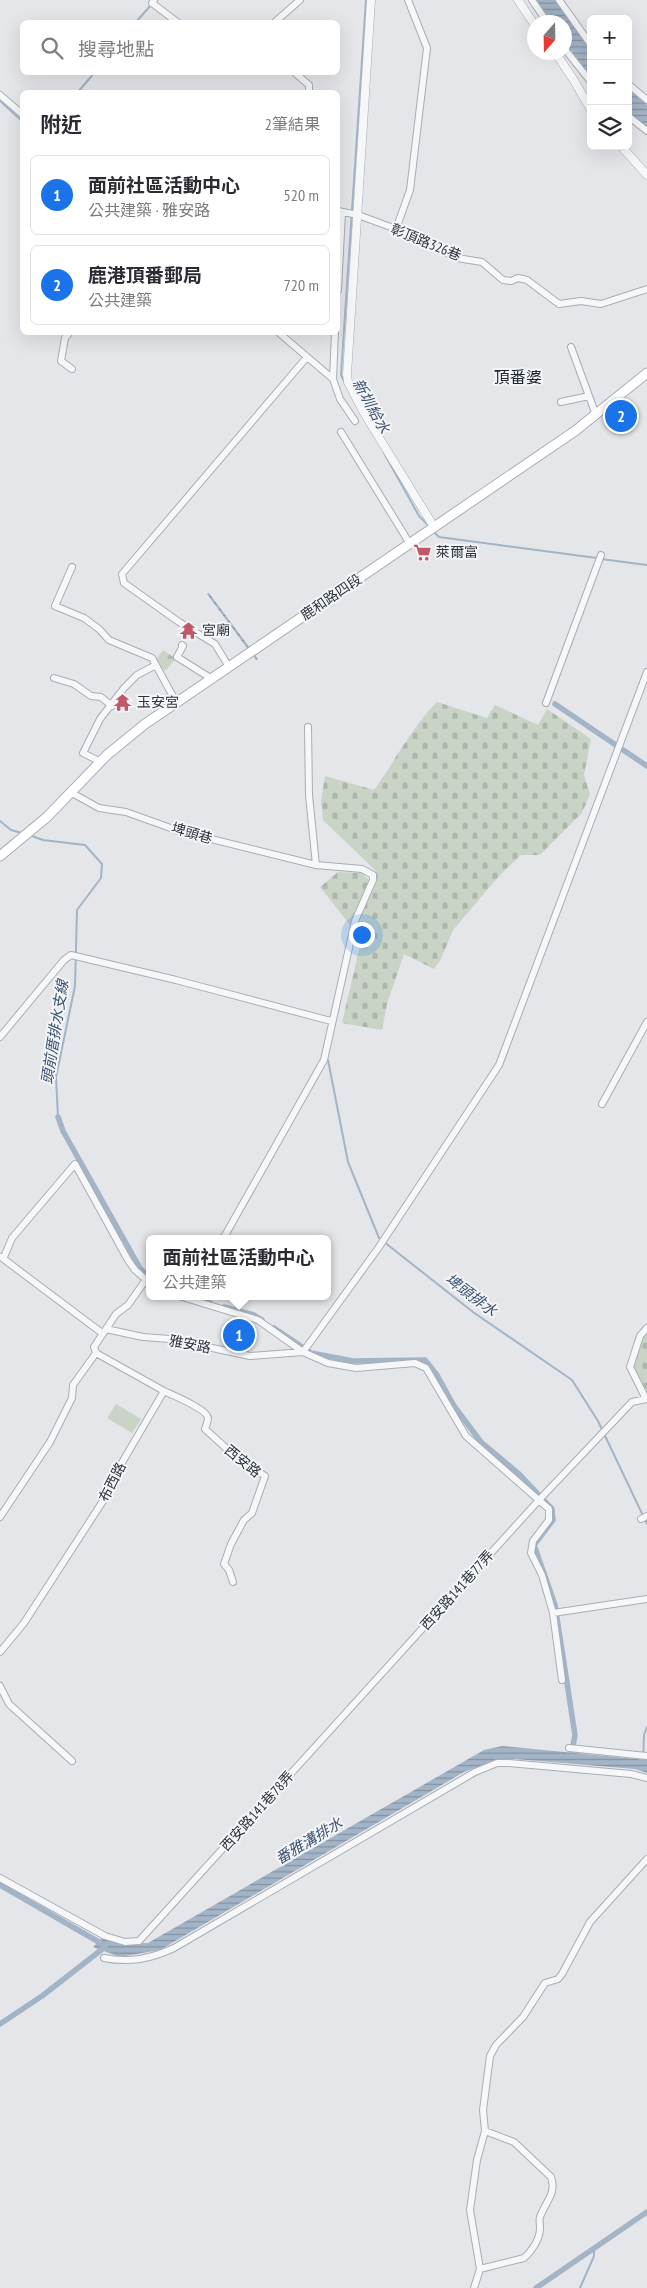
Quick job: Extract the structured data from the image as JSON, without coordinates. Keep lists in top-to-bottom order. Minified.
{"streets":{"main road":["鹿和路四段"],"street":["彰頂路326巷","埤頭巷","雅安路","西安路","布西路","西安路141巷77弄","西安路141巷78弄"]},"crossings":[["鹿和路四段","埤頭巷"],["西安路","布西路"],["西安路141巷77弄","西安路141巷78弄"]],"districts":["頂番婆"],"water":["新圳給水","頭前厝排水支線","埤頭排水","番雅溝排水"],"places":{"supermarket":["萊爾富"],"temple":["宮廟","玉安宮"]},"north":"bottom","page":{"map_buttons":["+","−"],"search":"搜尋地點","heading":["附近","2筆結果"],"list":[{"mark":"1","name":"面前社區活動中心","note":"公共建築 · 雅安路","value":"520 m"},{"mark":"2","name":"鹿港頂番郵局","note":"公共建築","value":"720 m"}],"pins":["2","1"],"popup":["面前社區活動中心","公共建築"]}}
